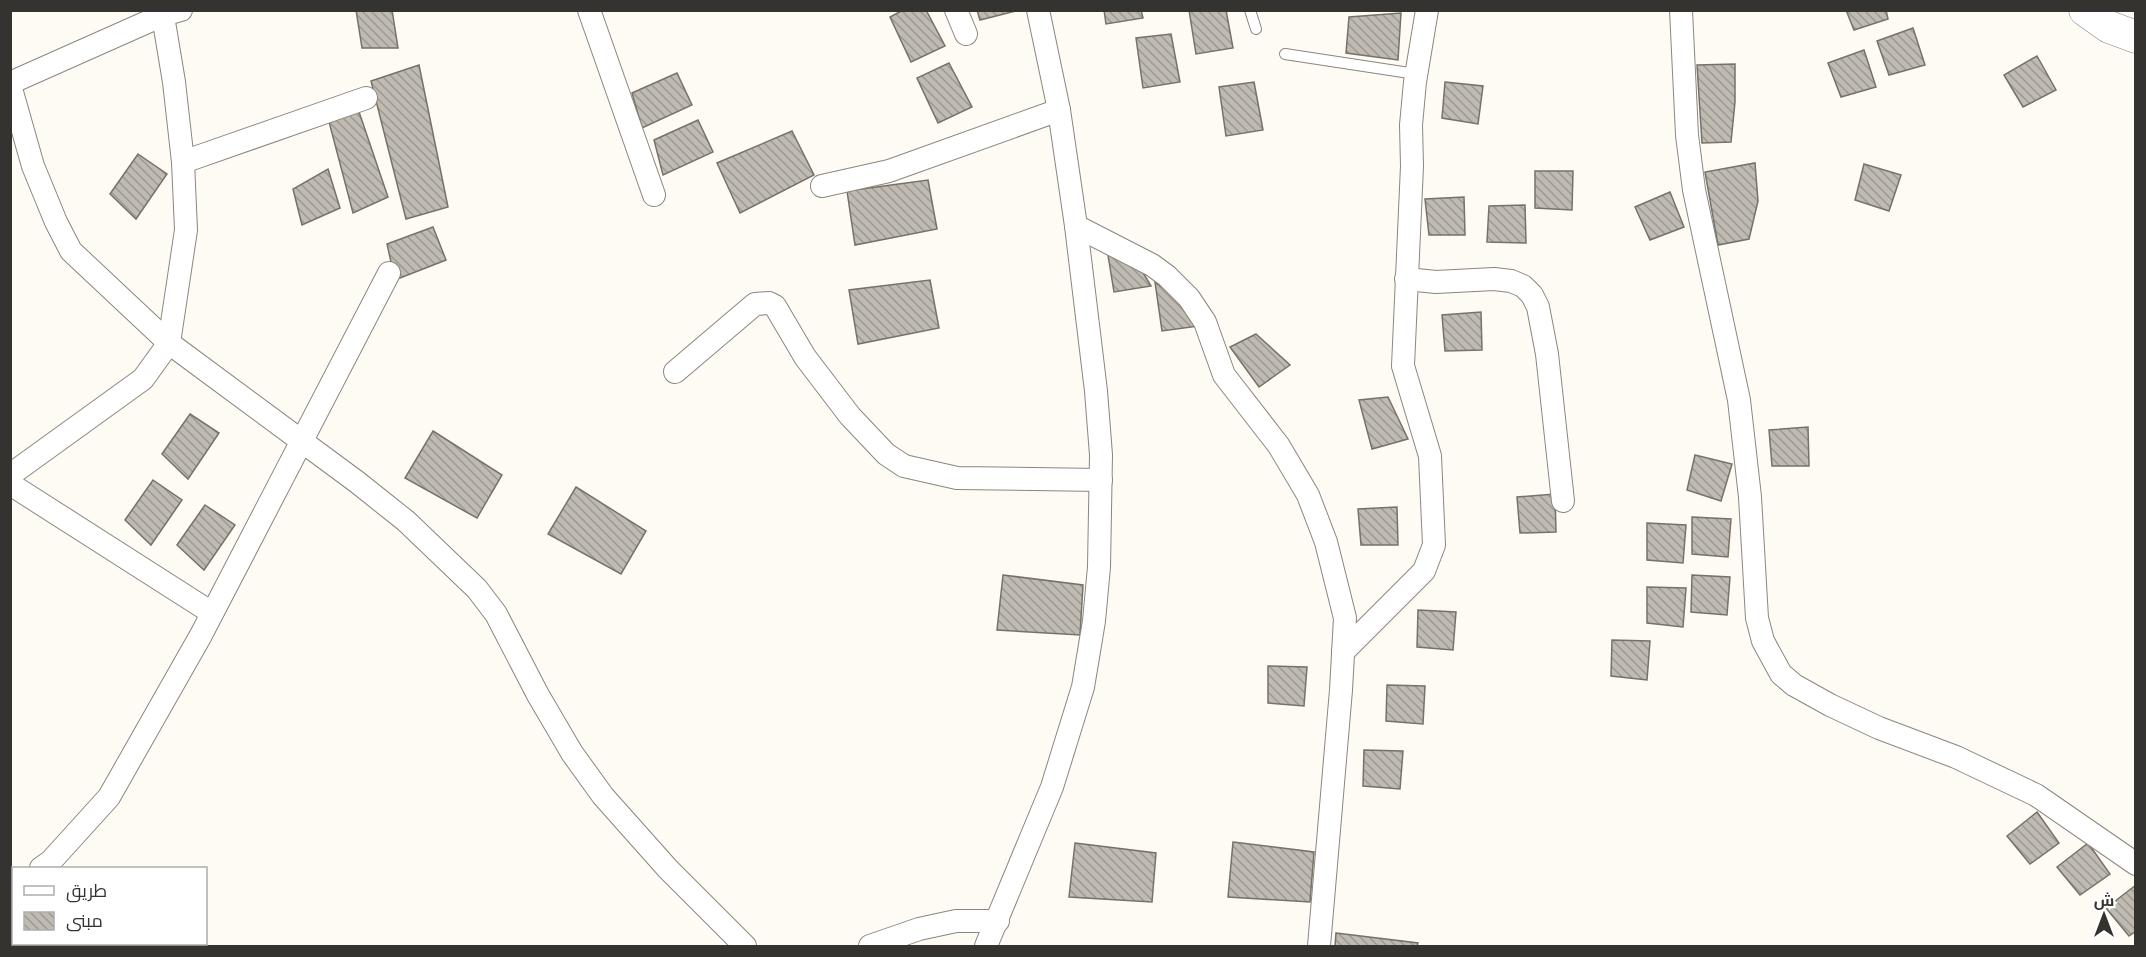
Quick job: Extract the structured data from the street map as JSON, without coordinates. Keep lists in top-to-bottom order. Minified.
{"legend":["طريق","مبنى"],"north":"top"}
